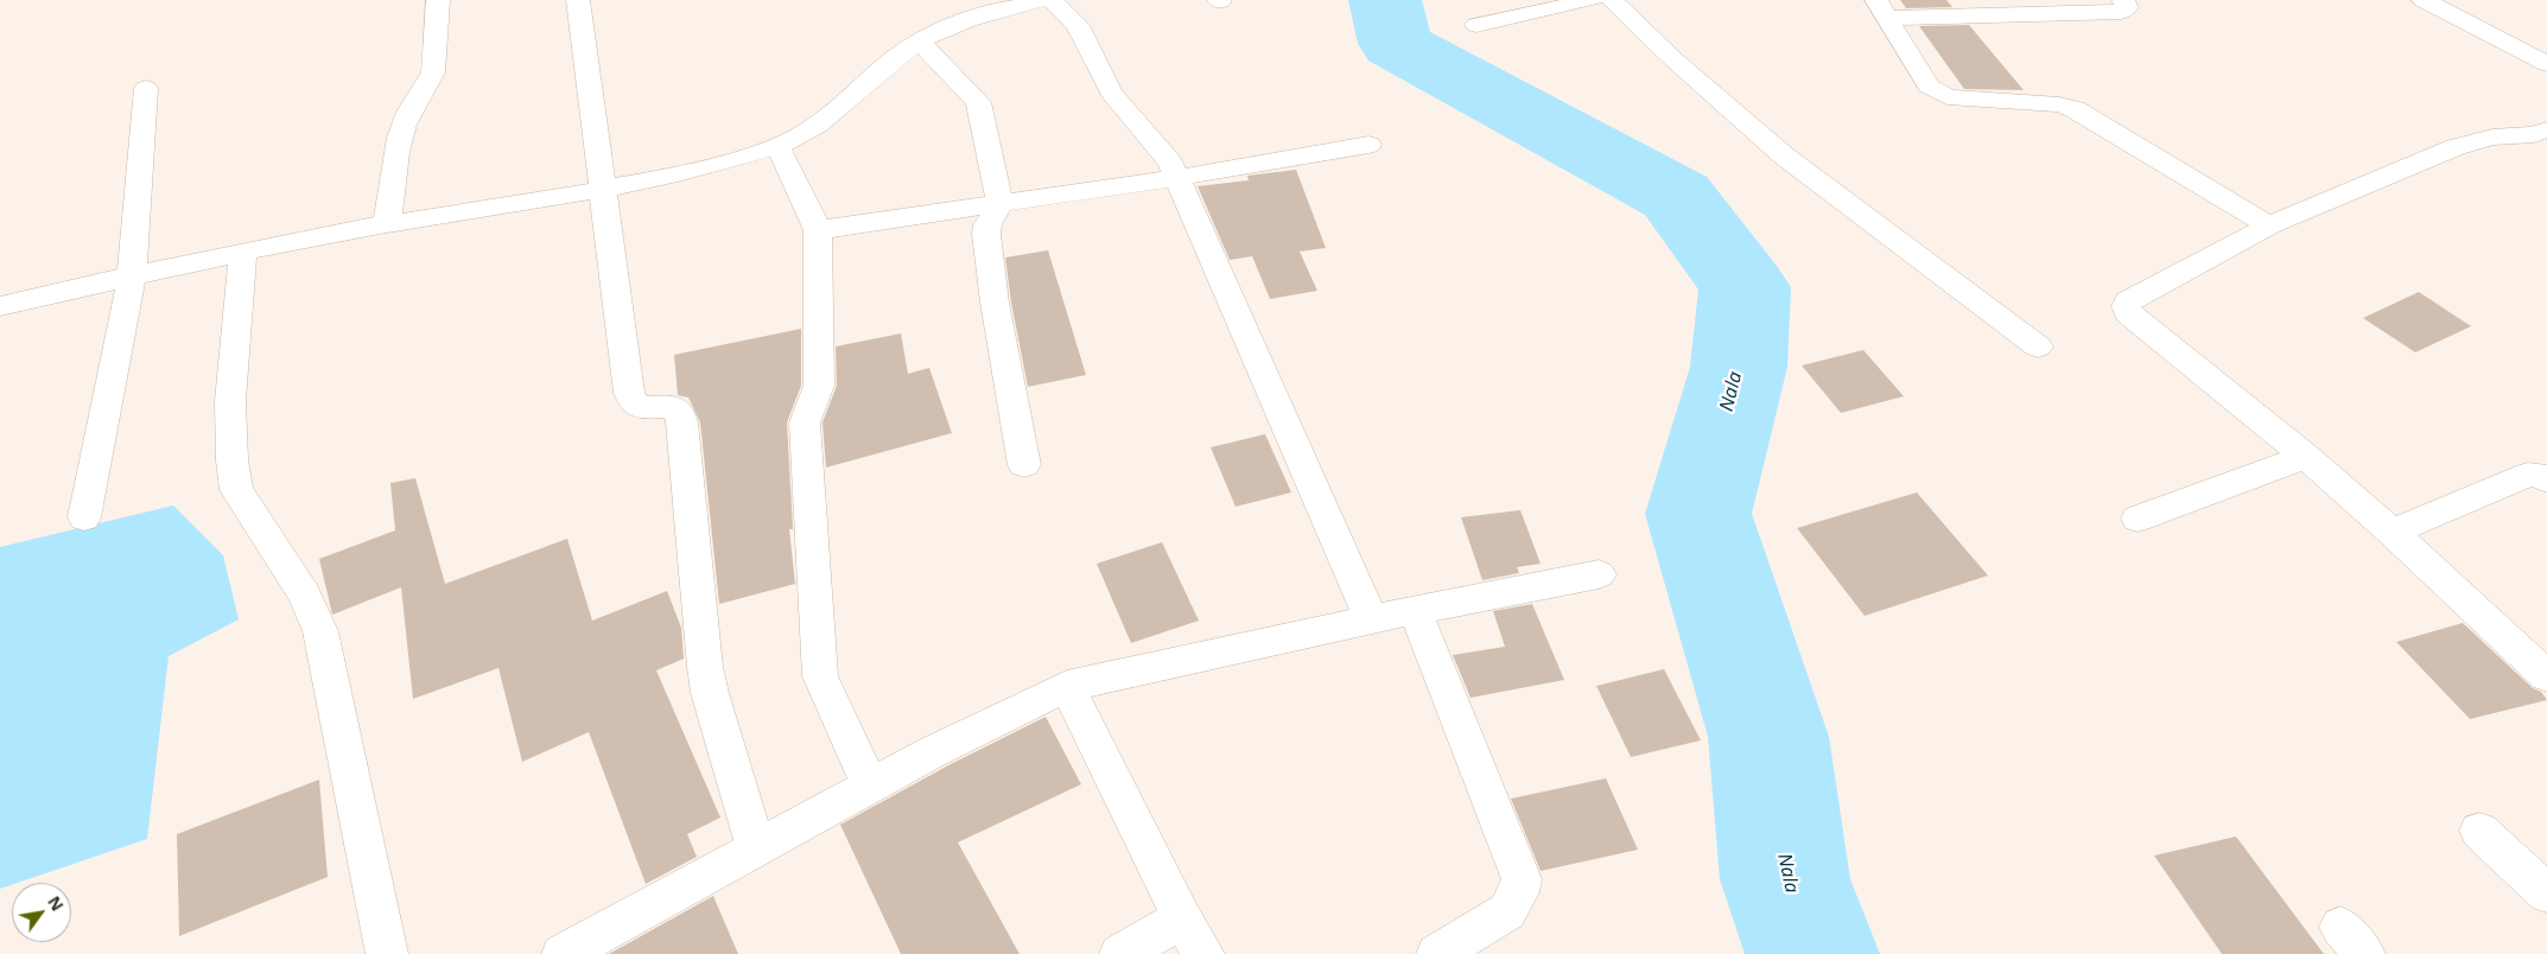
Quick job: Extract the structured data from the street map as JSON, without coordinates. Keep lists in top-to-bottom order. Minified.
{"water":["Nala"],"north":"top right"}
